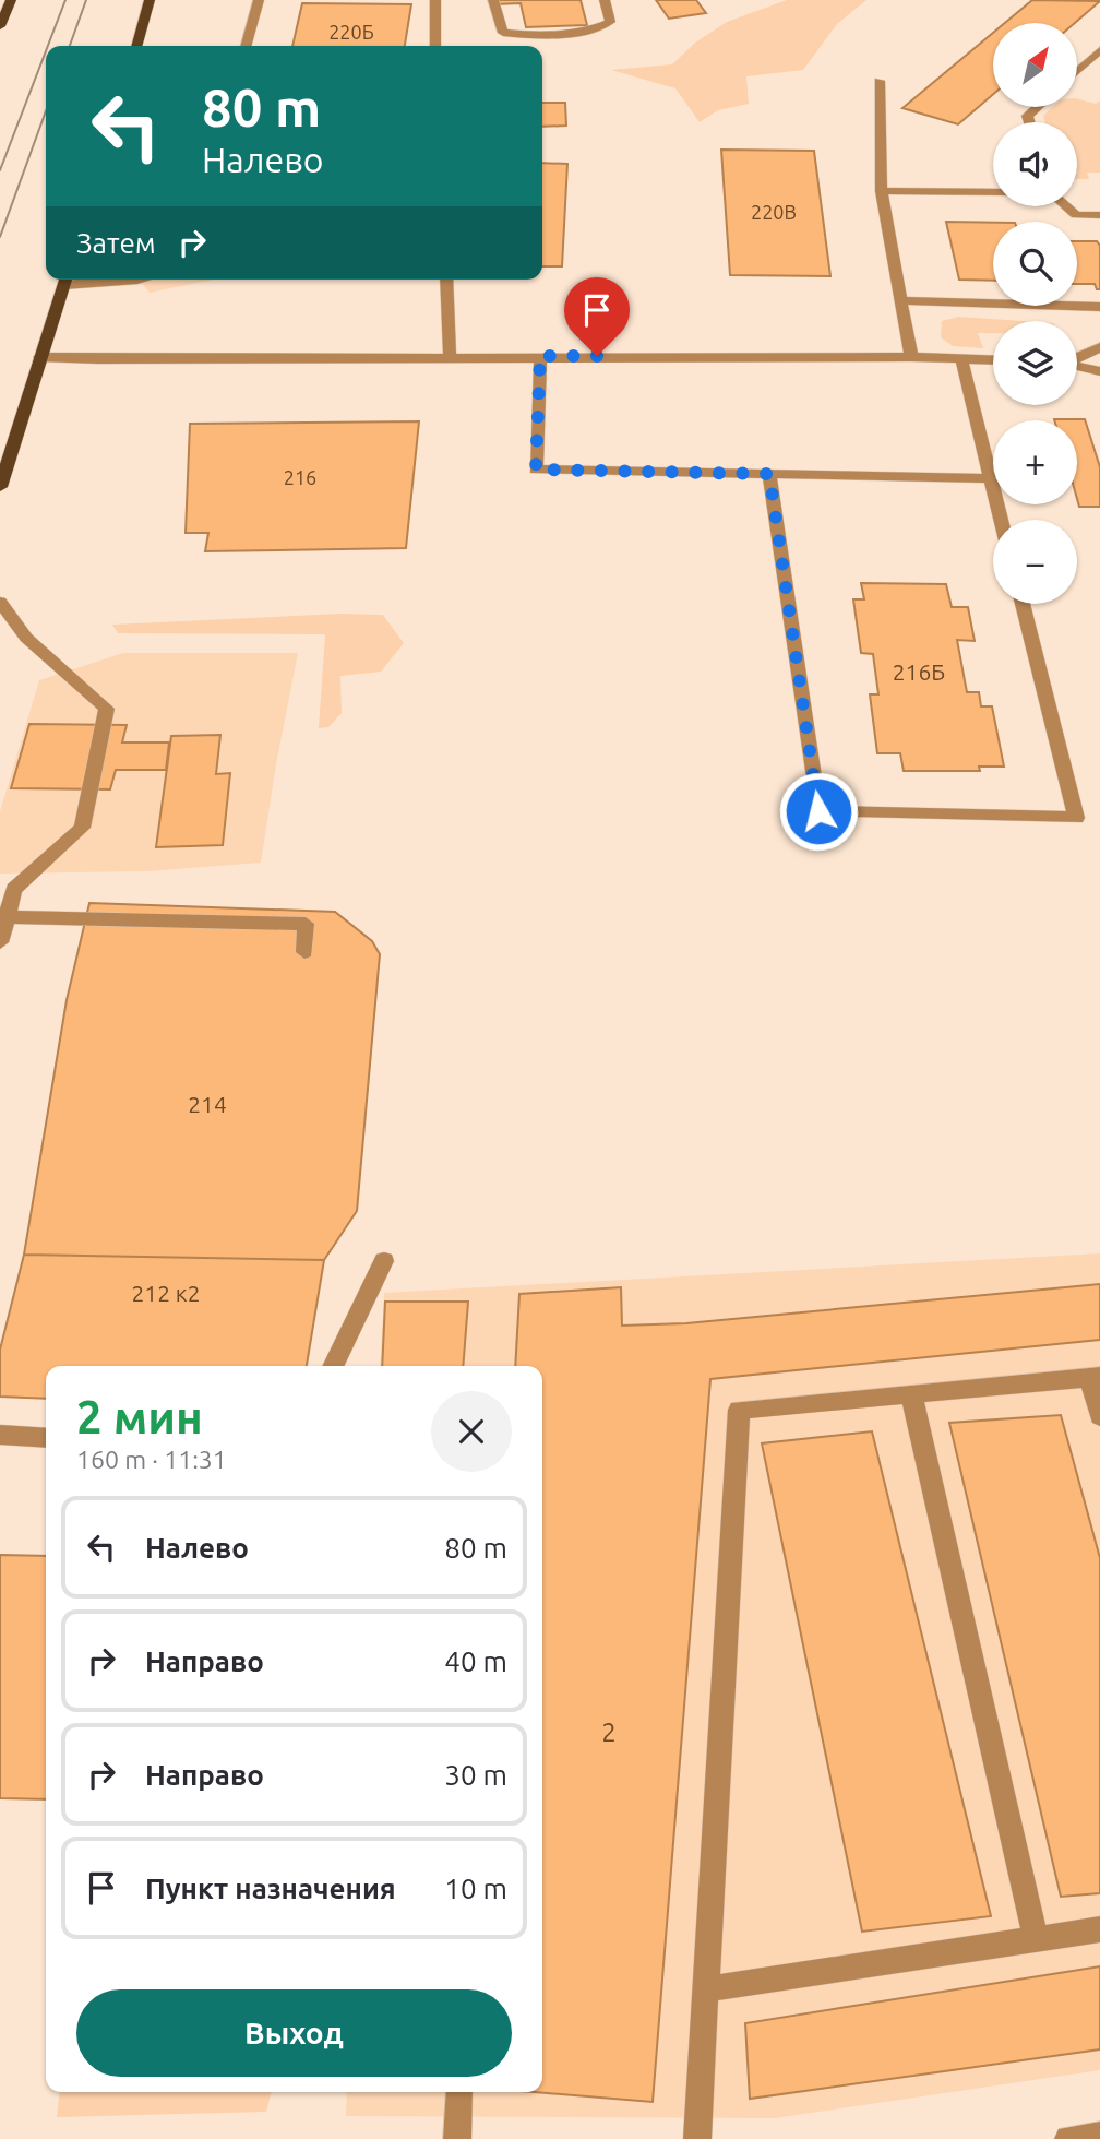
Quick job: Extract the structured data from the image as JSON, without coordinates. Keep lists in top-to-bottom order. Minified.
{"house_numbers":["220Б","220В","216","216Б","214","212 к2","2"],"north":"top right","page":{"map_buttons":["+","−"],"turn":["80 m","Налево"],"then":"Затем","heading":["2 мин","160 m · 11:31"],"list":[{"name":"Налево","value":"80 m"},{"name":"Направо","value":"40 m"},{"name":"Направо","value":"30 m"},{"name":"Пункт назначения","value":"10 m"}],"buttons":"Выход"}}
